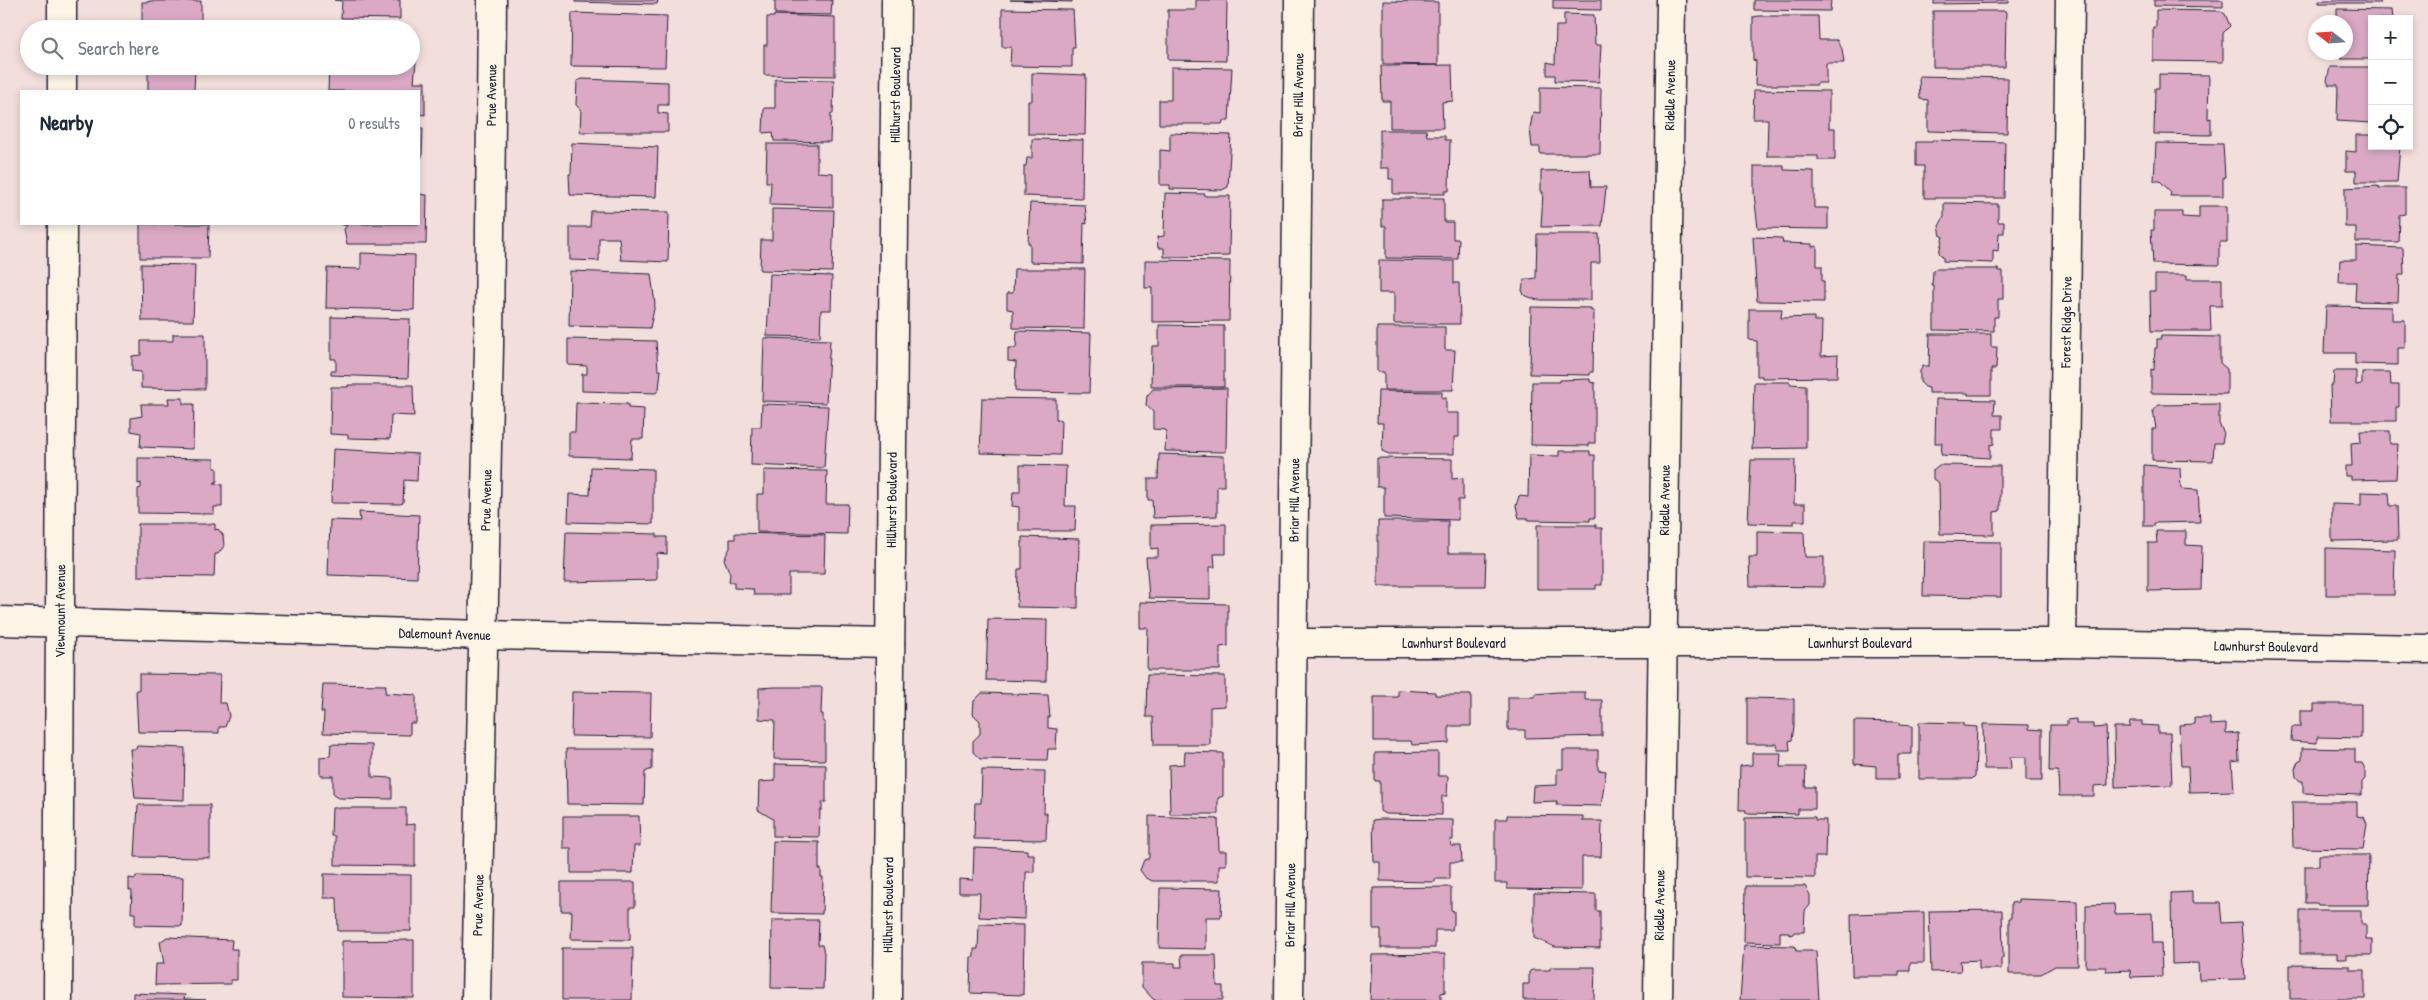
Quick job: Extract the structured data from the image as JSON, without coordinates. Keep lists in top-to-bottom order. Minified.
{"streets":{"street":["Prue Avenue","Hillhurst Boulevard","Briar Hill Avenue","Ridelle Avenue","Forest Ridge Drive","Viewmount Avenue","Dalemount Avenue","Lawnhurst Boulevard"]},"crossings":[["Prue Avenue","Dalemount Avenue"],["Hillhurst Boulevard","Dalemount Avenue"],["Briar Hill Avenue","Lawnhurst Boulevard"],["Ridelle Avenue","Lawnhurst Boulevard"],["Forest Ridge Drive","Lawnhurst Boulevard"],["Viewmount Avenue","Dalemount Avenue"]],"north":"left","page":{"map_buttons":["+","−"],"search":"Search here","heading":["Nearby","0 results"]}}
